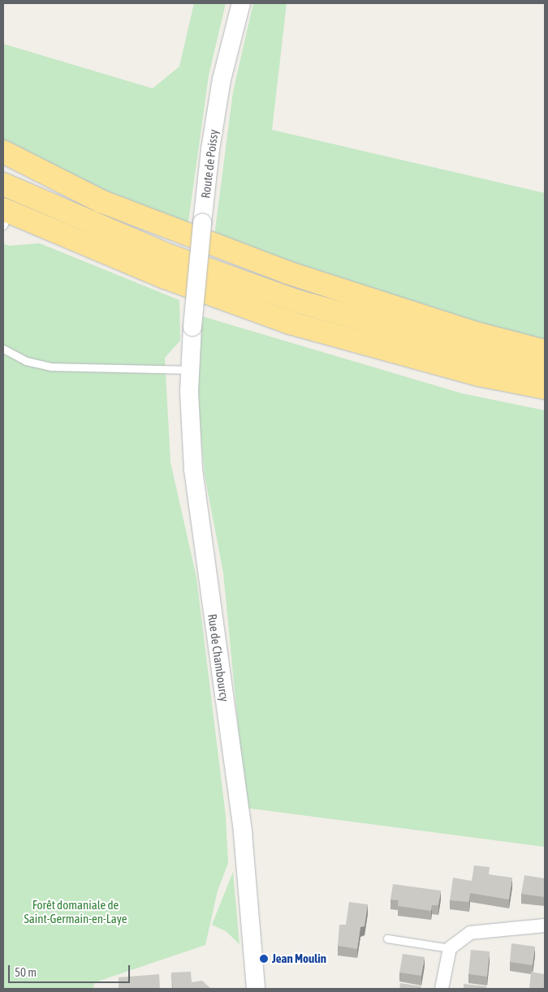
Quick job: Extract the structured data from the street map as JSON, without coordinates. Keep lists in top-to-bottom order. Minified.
{"streets":{"street":["Route de Poissy","Rue de Chambourcy"]},"crossings":[["Route de Poissy","Rue de Chambourcy"]],"parks":["Forêt domaniale de Saint-Germain-en-Laye"],"places":["Jean Moulin"],"scale_bar":"50 m"}
